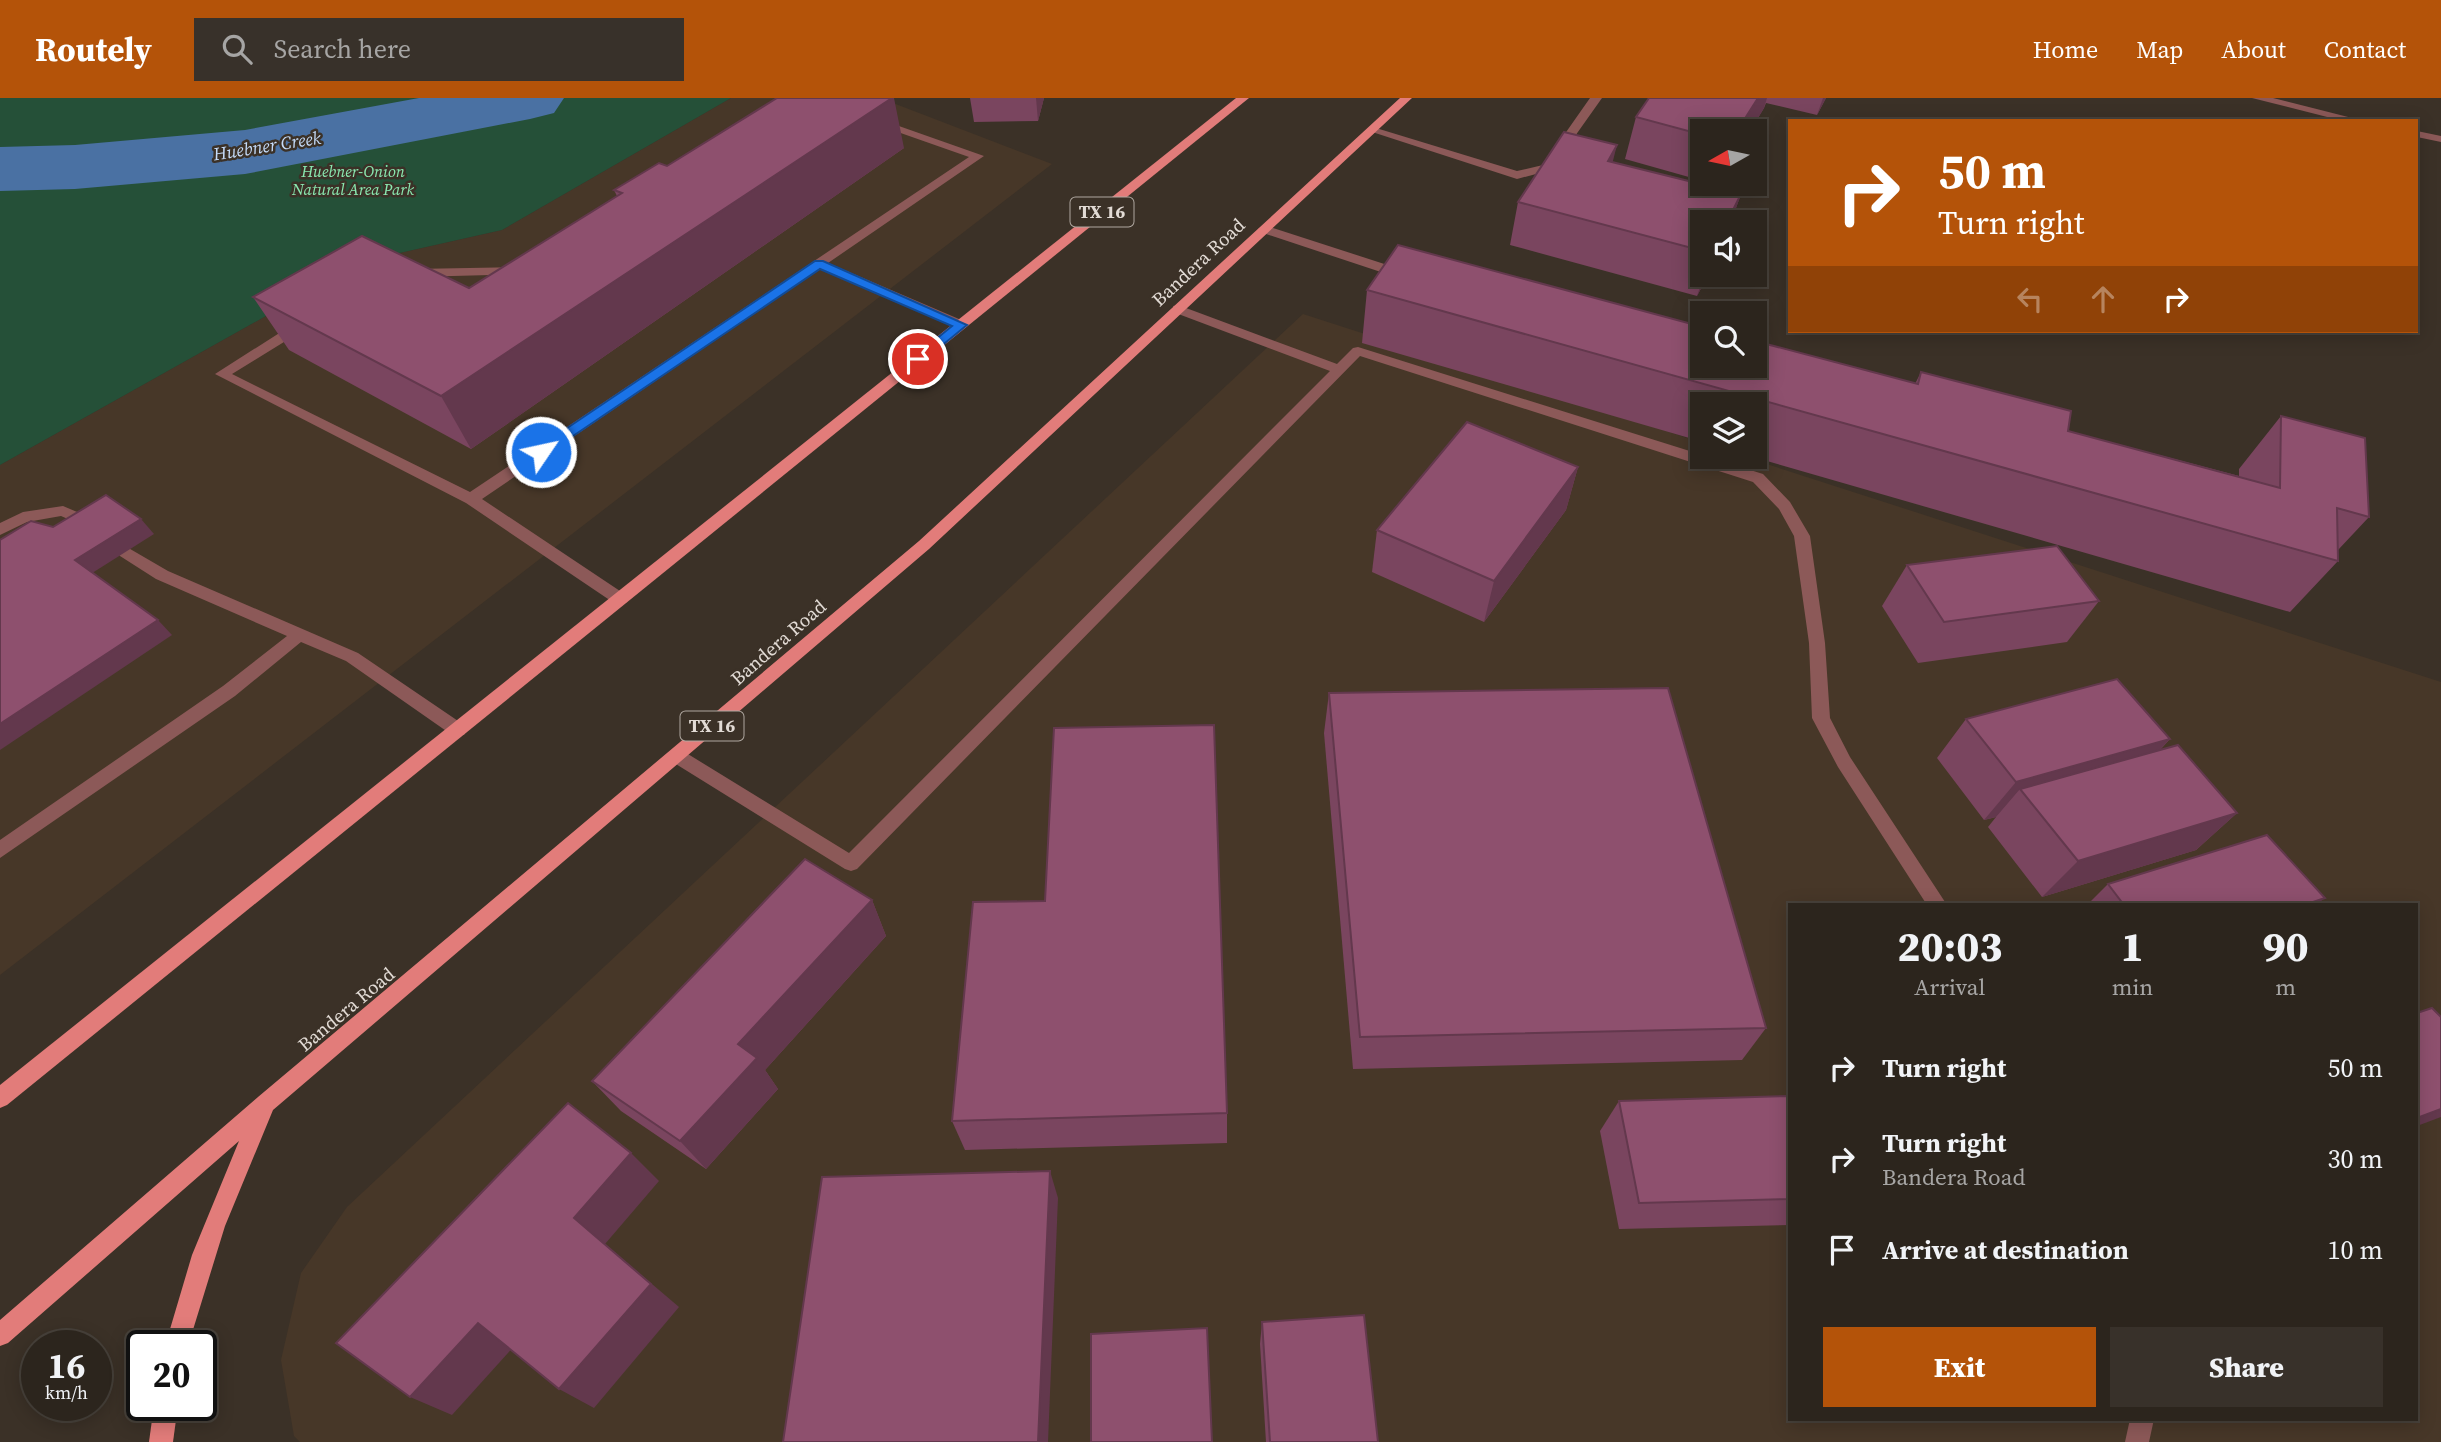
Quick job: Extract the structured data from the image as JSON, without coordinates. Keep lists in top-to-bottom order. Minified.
{"streets":{"main road":["TX 16","Bandera Road"]},"water":["Huebner Creek"],"parks":["Huebner-Onion Natural Area Park"],"north":"left","page":{"header":"Routely","search":"Search here","nav":["Home","Map","About","Contact"],"turn":["50 m","Turn right"],"eta":["20:03","Arrival","1","min","90","m"],"list":[{"name":"Turn right","value":"50 m"},{"name":"Turn right","note":"Bandera Road","value":"30 m"},{"name":"Arrive at destination","value":"10 m"}],"buttons":["Exit","Share"],"speed":"16 km/h","limit":"20"}}
